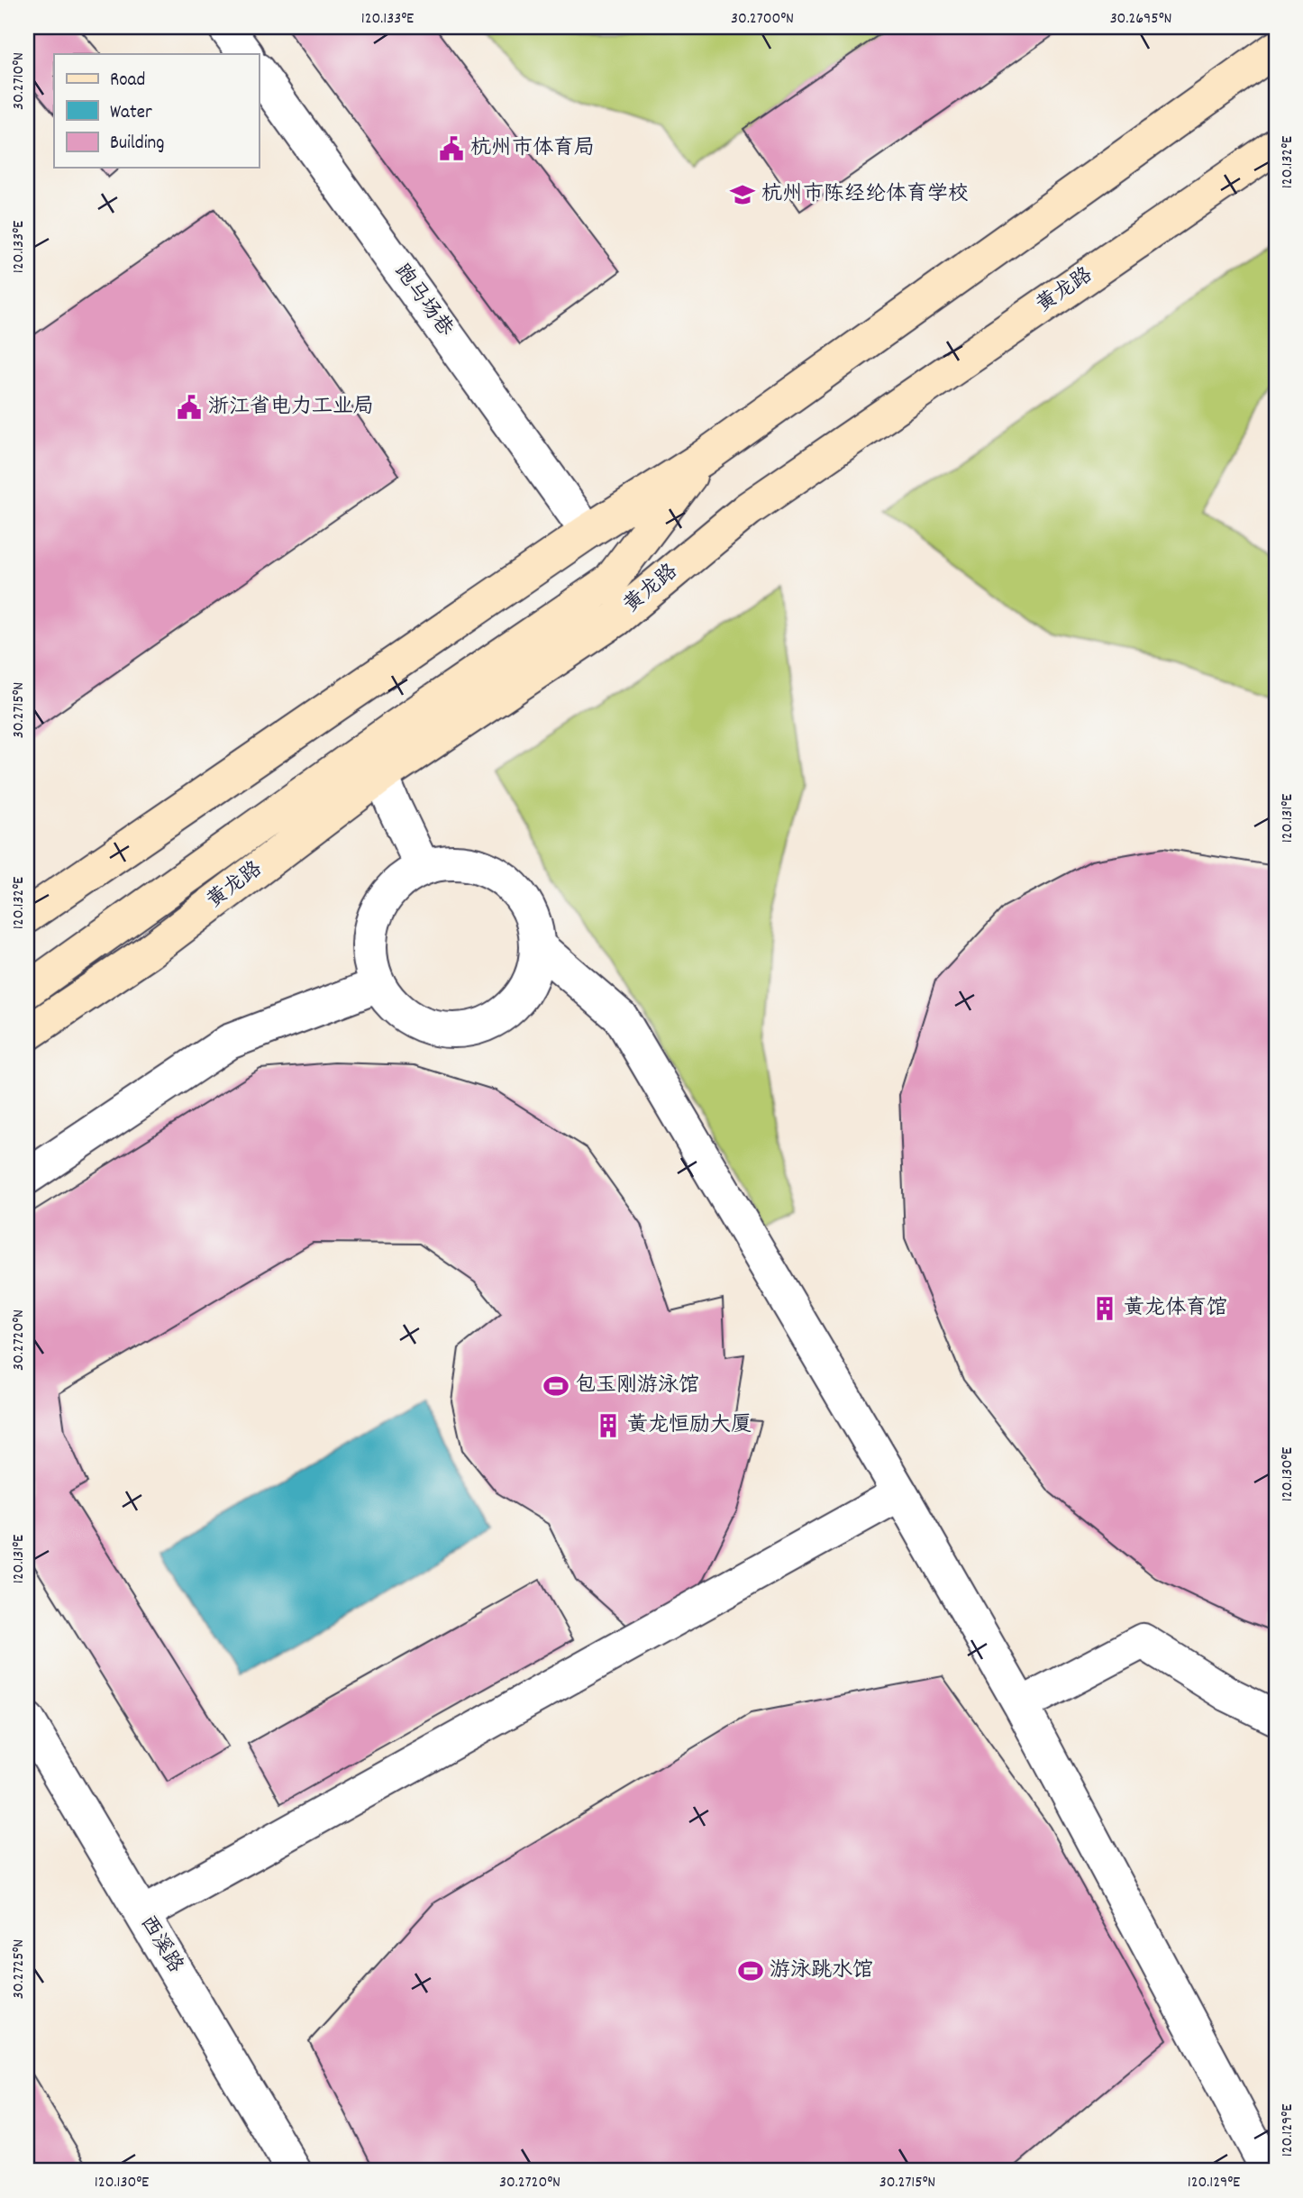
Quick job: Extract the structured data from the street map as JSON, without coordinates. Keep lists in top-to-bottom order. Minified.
{"streets":{"main road":["黄龙路"],"street":["跑马场巷","西溪路"]},"places":{"public building":["杭州市体育局","浙江省电力工业局"],"school or university":["杭州市陈经纶体育学校"],"building":["黄龙体育馆","黄龙恒励大厦"],"sports":["包玉刚游泳馆","游泳跳水馆"]},"legend":["Road","Water","Building"],"coordinates":["120.133°E","30.2700°N","30.2695°N","30.2710°N","120.132°E","30.2715°N","120.131°E","30.2720°N","120.130°E","30.2725°N","120.129°E"]}
